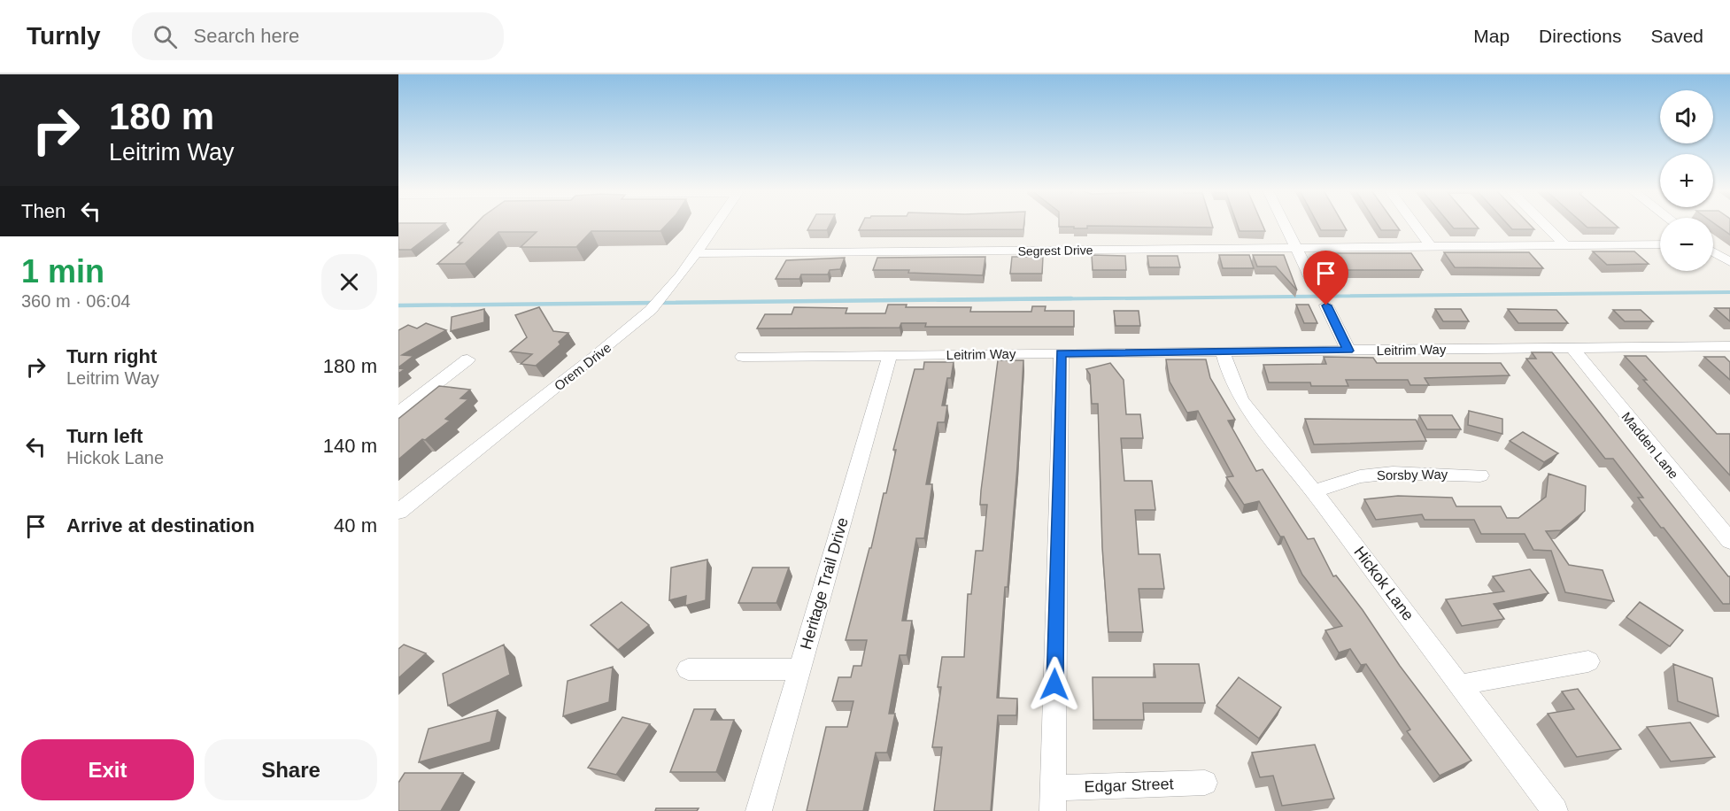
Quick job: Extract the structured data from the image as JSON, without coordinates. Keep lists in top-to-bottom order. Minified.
{"streets":{"street":["Segrest Drive","Leitrim Way","Orem Drive","Madden Lane","Sorsby Way","Heritage Trail Drive","Hickok Lane","Edgar Street"]},"crossings":[["Segrest Drive","Orem Drive"],["Leitrim Way","Madden Lane"],["Leitrim Way","Heritage Trail Drive"],["Leitrim Way","Hickok Lane"],["Sorsby Way","Hickok Lane"]],"page":{"header":"Turnly","search":"Search here","nav":["Map","Directions","Saved"],"turn":["180 m","Leitrim Way"],"map_buttons":["+","−"],"then":"Then","heading":["1 min","360 m · 06:04"],"list":[{"name":"Turn right","note":"Leitrim Way","value":"180 m"},{"name":"Turn left","note":"Hickok Lane","value":"140 m"},{"name":"Arrive at destination","value":"40 m"}],"buttons":["Exit","Share"]}}
